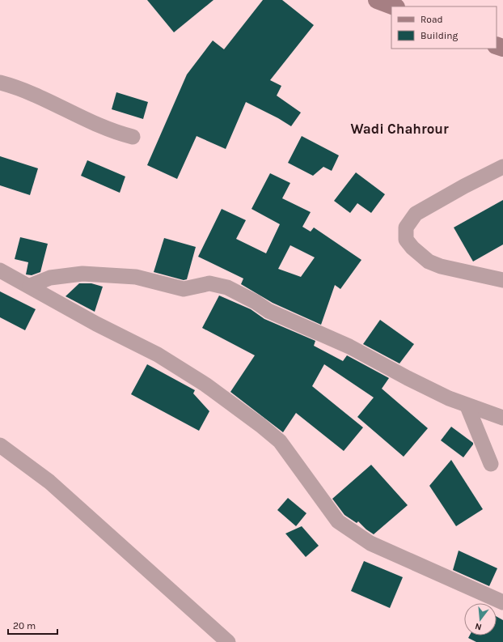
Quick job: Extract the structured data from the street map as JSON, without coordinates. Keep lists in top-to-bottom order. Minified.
{"districts":["Wadi Chahrour"],"legend":["Road","Building"],"scale_bar":"20 m","north":"bottom"}
